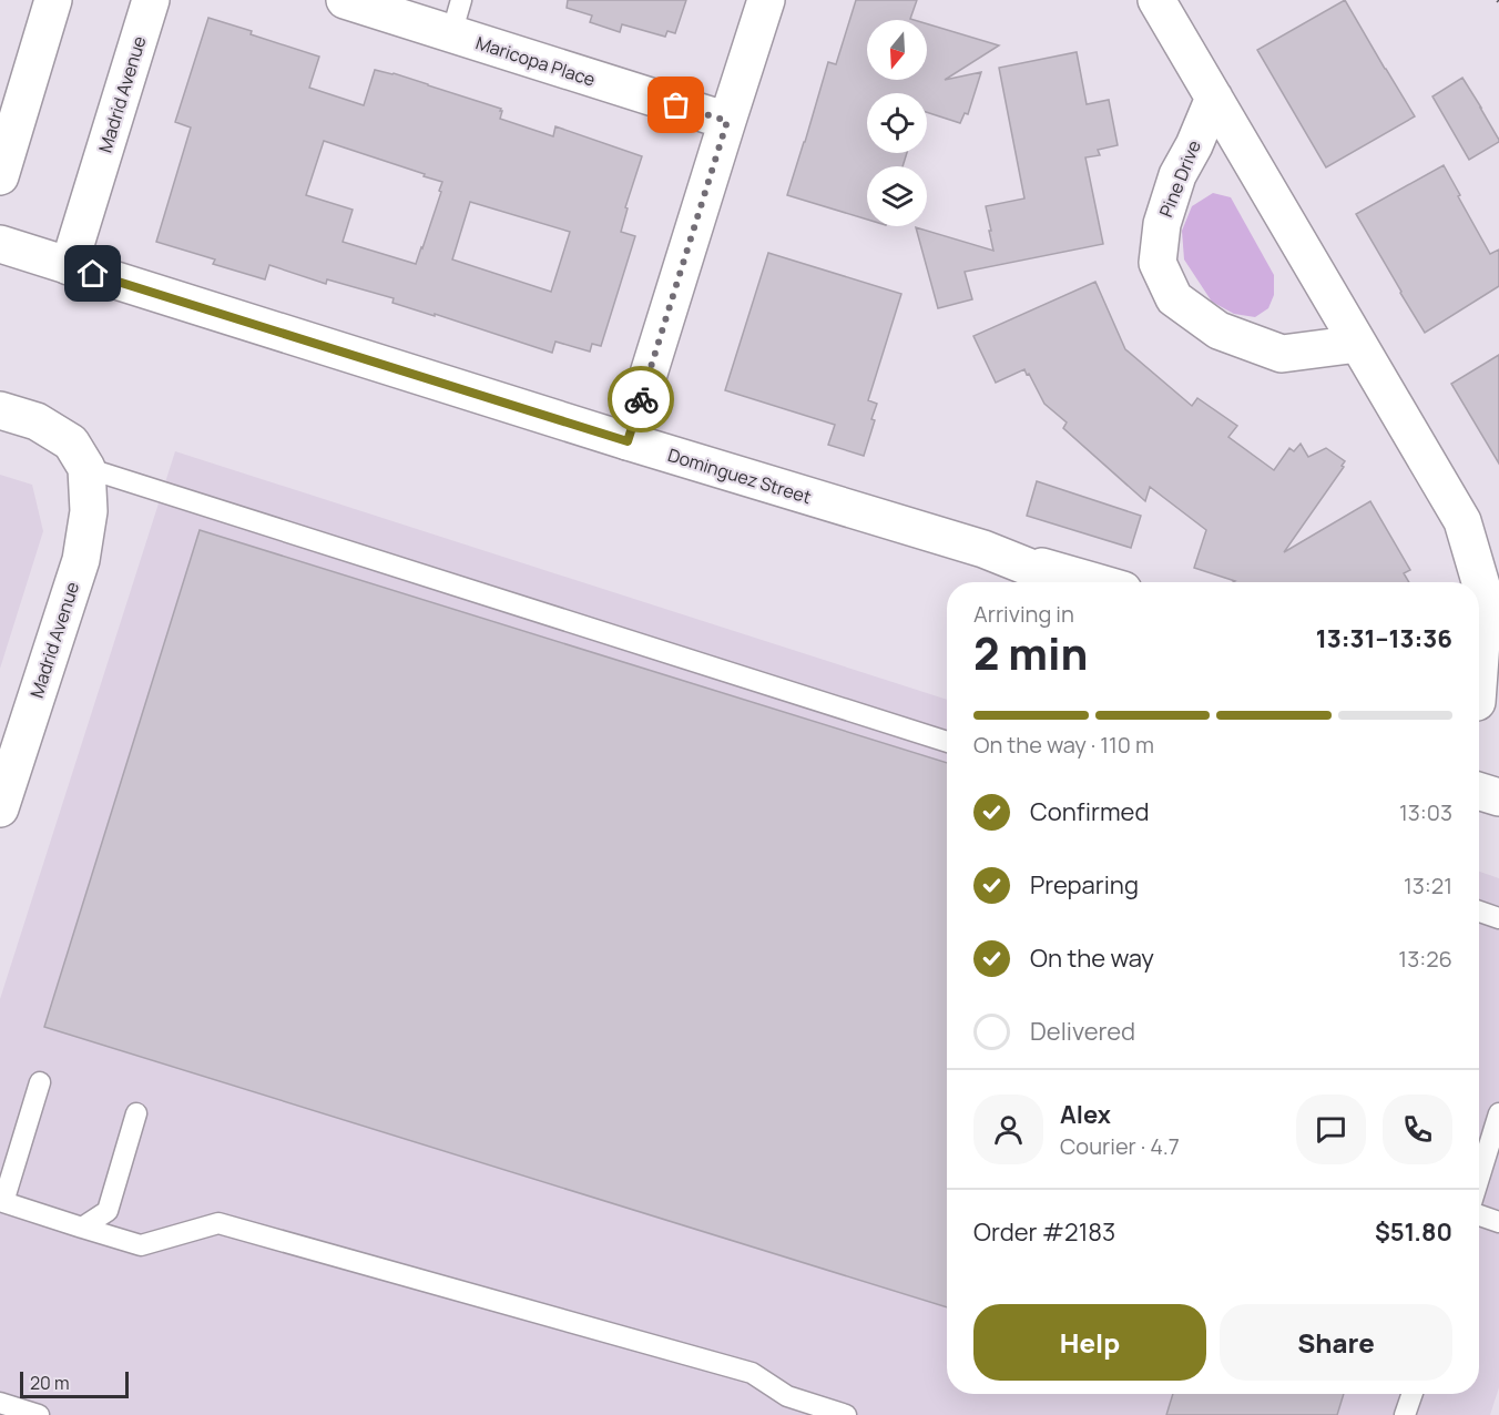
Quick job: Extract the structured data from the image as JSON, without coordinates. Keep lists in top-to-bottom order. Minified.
{"streets":{"street":["Maricopa Place","Madrid Avenue","Pine Drive","Dominguez Street"]},"crossings":[["Madrid Avenue","Dominguez Street"]],"scale_bar":"20 m","north":"bottom","page":{"heading":["2 min","Arriving in","13:31–13:36"],"panel":["Alex","Courier · 4.7","Order #2183","$51.80"],"bar":"On the way · 110 m","list":[["Confirmed","13:03"],["Preparing","13:21"],["On the way","13:26"],"Delivered"],"buttons":["Help","Share"],"scale":"20 m"}}
